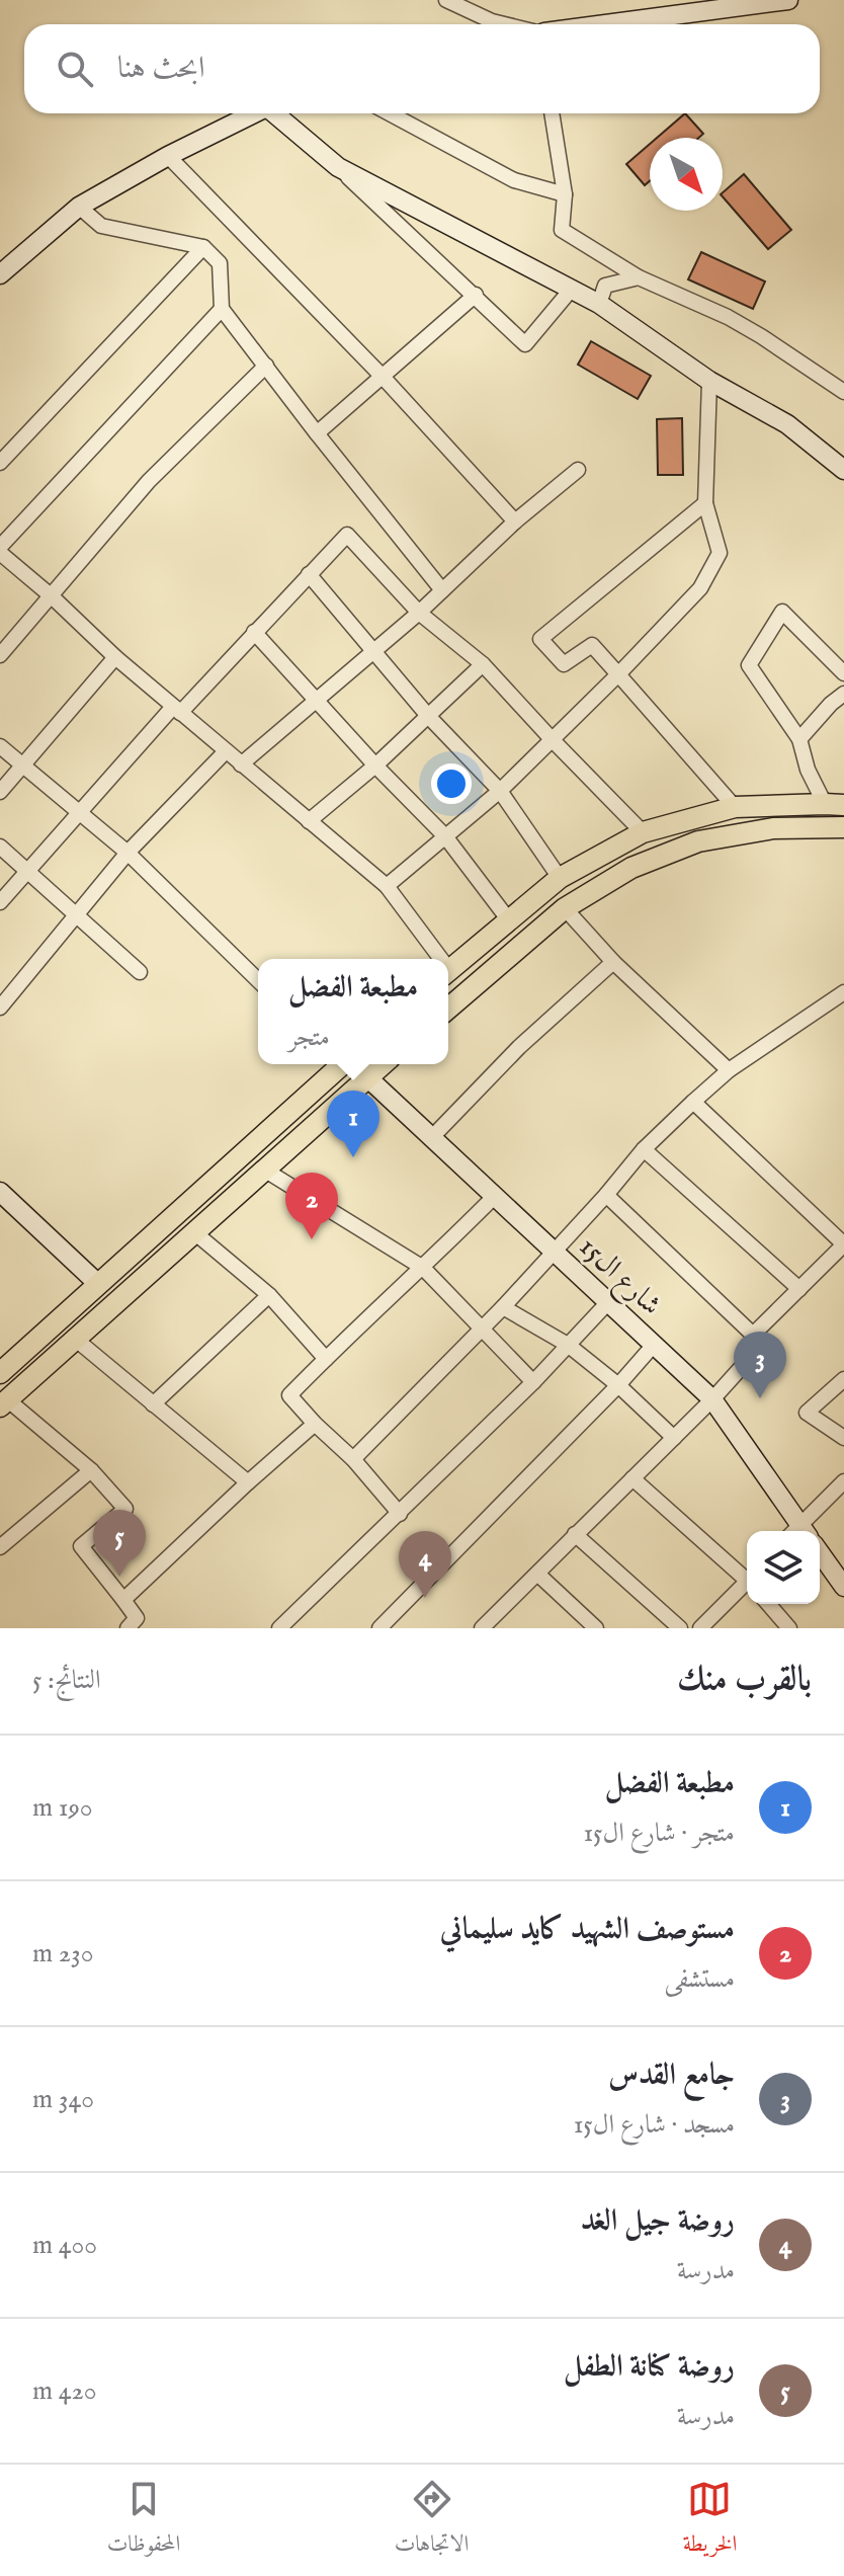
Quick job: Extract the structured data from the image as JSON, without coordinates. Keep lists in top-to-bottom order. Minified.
{"streets":{"street":["شارع ال15"]},"north":"bottom right","page":{"search":"ابحث هنا","popup":["مطبعة الفضل","متجر"],"pins":["1","2","3","5","4"],"heading":["بالقرب منك","النتائج: 5"],"list":[{"mark":"1","name":"مطبعة الفضل","note":"متجر · شارع ال15","value":"190 m"},{"mark":"2","name":"مستوصف الشهيد كايد سليماني","note":"مستشفى","value":"230 m"},{"mark":"3","name":"جامع القدس","note":"مسجد · شارع ال15","value":"340 m"},{"mark":"4","name":"روضة جيل الغد","note":"مدرسة","value":"400 m"},{"mark":"5","name":"روضة كنانة الطفل","note":"مدرسة","value":"420 m"}],"nav":["الخريطة","الاتجاهات","المحفوظات"]}}
